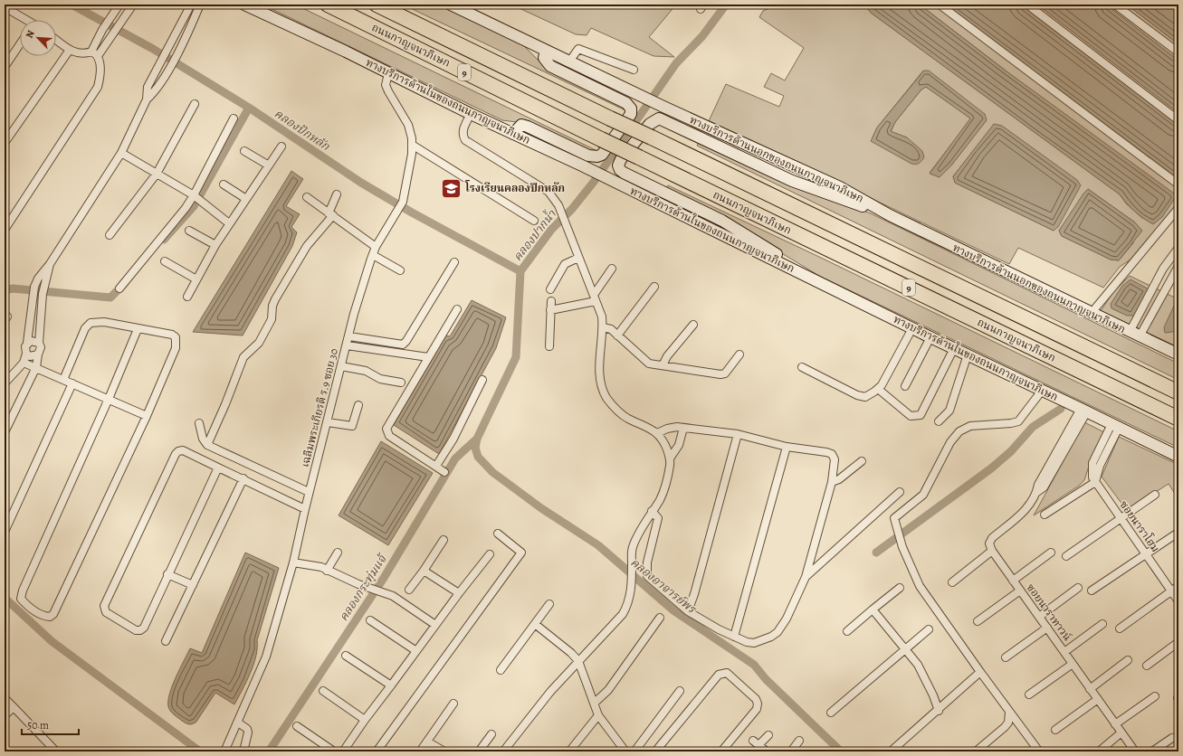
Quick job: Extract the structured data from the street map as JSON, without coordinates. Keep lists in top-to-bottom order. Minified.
{"streets":{"highway":["ถนนกาญจนาภิเษก","9"],"main road":["ทางบริการด้านในของถนนกาญจนาภิเษก","ทางบริการด้านนอกของถนนกาญจนาภิเษก"],"street":["เฉลิมพระเกียรติ ร.9 ซอย 30","ซอยนาราโฮม","ซอยนาราทาวน์"]},"crossings":[["ทางบริการด้านในของถนนกาญจนาภิเษก","เฉลิมพระเกียรติ ร.9 ซอย 30"]],"water":["คลองปักหลัก","คลองปากน้ำ","คลองอาจารย์พร","คลองกระทุ่มแจ้"],"places":{"school or university":["โรงเรียนคลองปักหลัก"]},"scale_bar":"50 m","north":"top left"}
